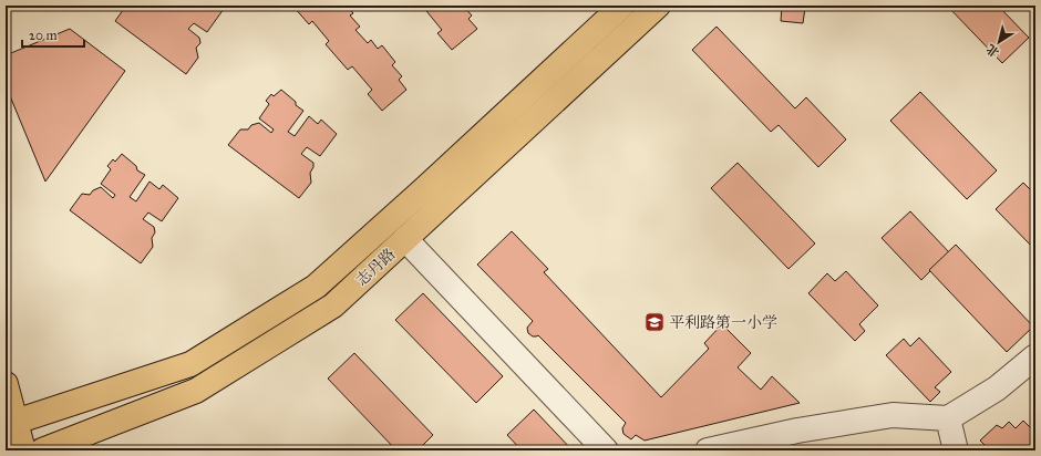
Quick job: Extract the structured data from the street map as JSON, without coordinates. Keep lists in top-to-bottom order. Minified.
{"streets":{"main road":["志丹路"]},"places":{"school or university":["平利路第一小学"]},"scale_bar":"20 m","north":"bottom left"}
